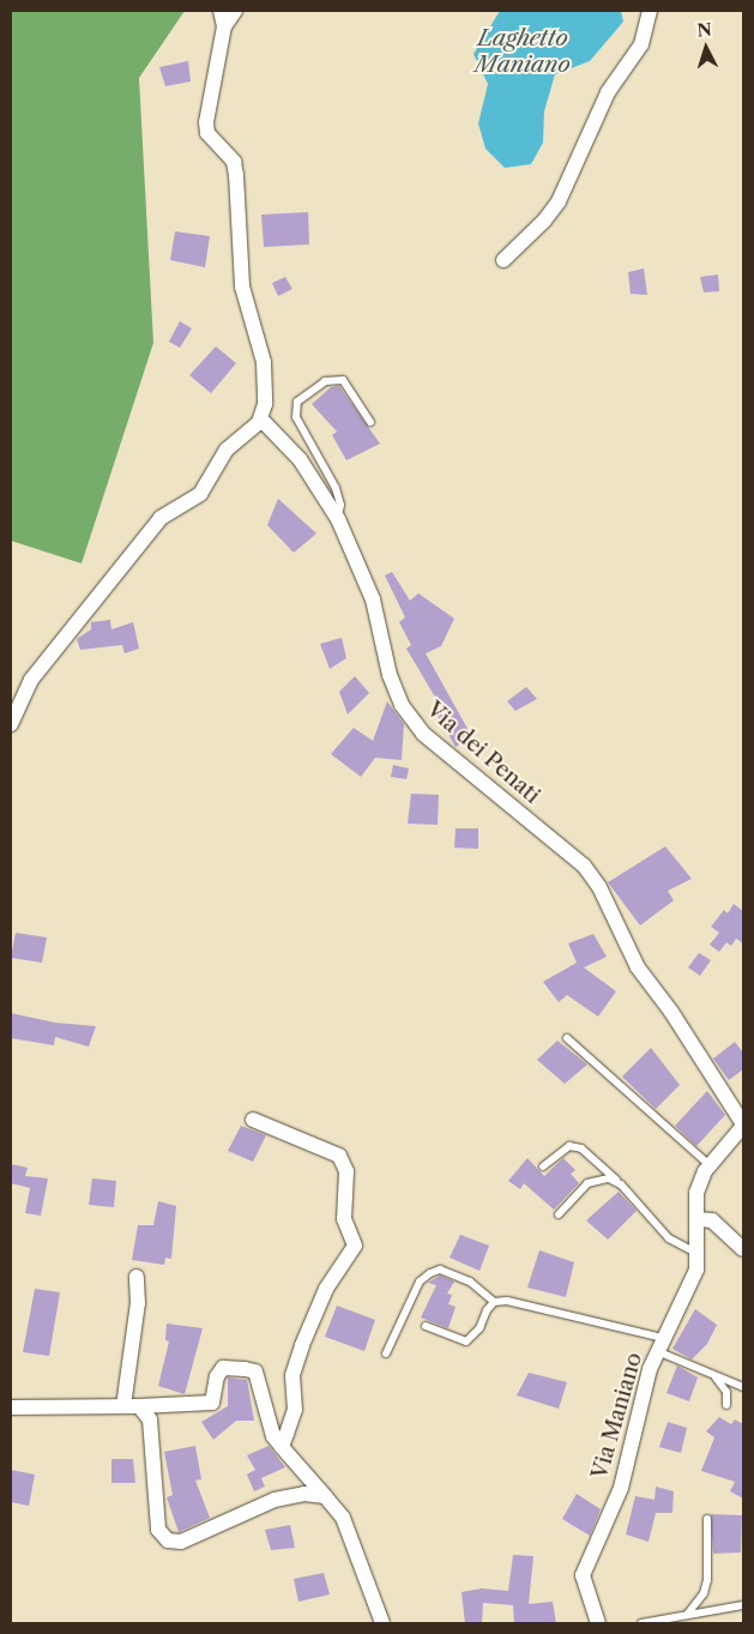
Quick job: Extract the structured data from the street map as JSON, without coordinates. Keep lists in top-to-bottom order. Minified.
{"streets":{"street":["Via dei Penati","Via Maniano"]},"crossings":[["Via dei Penati","Via Maniano"]],"water":["Laghetto Maniano"],"north":"top"}
